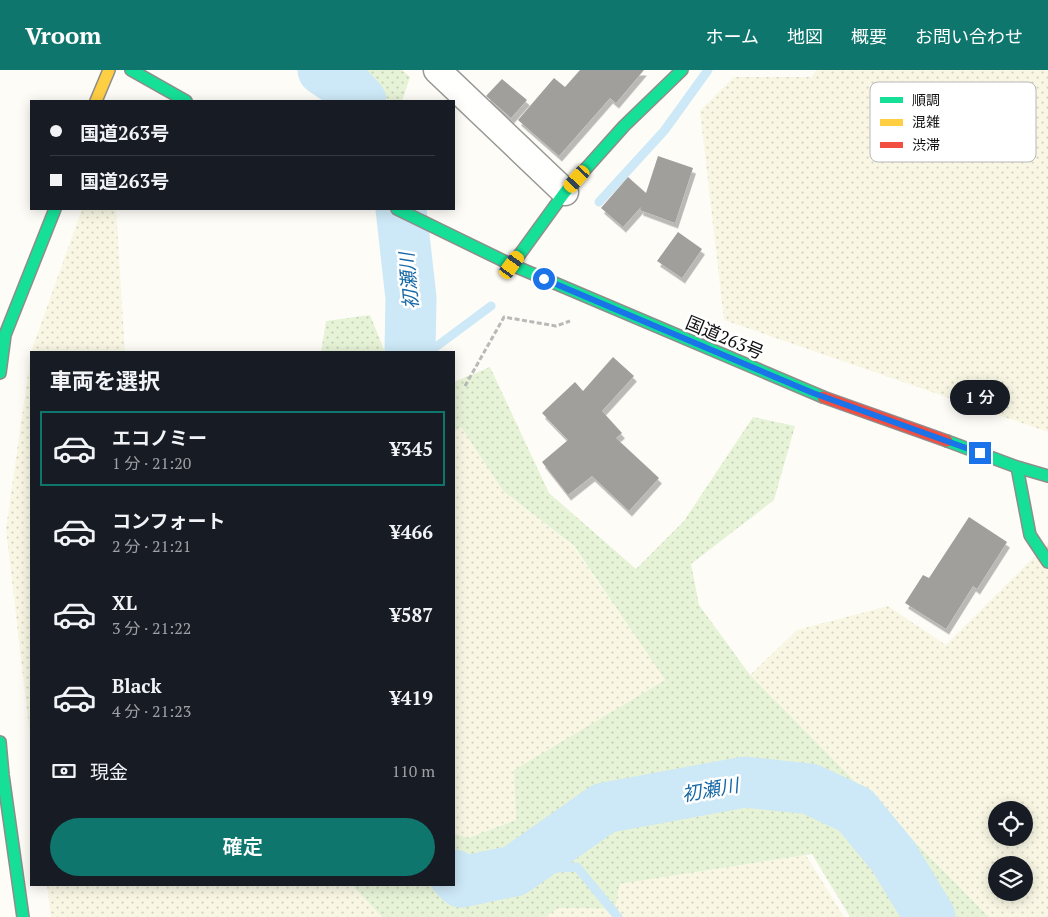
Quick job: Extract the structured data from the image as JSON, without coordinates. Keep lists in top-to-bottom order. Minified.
{"streets":{"main road":["国道263号"]},"water":["初瀬川"],"legend":["順調","混雑","渋滞"],"page":{"header":"Vroom","nav":["ホーム","地図","概要","お問い合わせ"],"banner":["国道263号","国道263号"],"heading":"車両を選択","bubble":"1 分","list":[{"name":"エコノミー","note":"1 分 · 21:20","value":"¥345"},{"name":"コンフォート","note":"2 分 · 21:21","value":"¥466"},{"name":"XL","note":"3 分 · 21:22","value":"¥587"},{"name":"Black","note":"4 分 · 21:23","value":"¥419"}],"pay":["現金","110 m"],"buttons":"確定"}}
